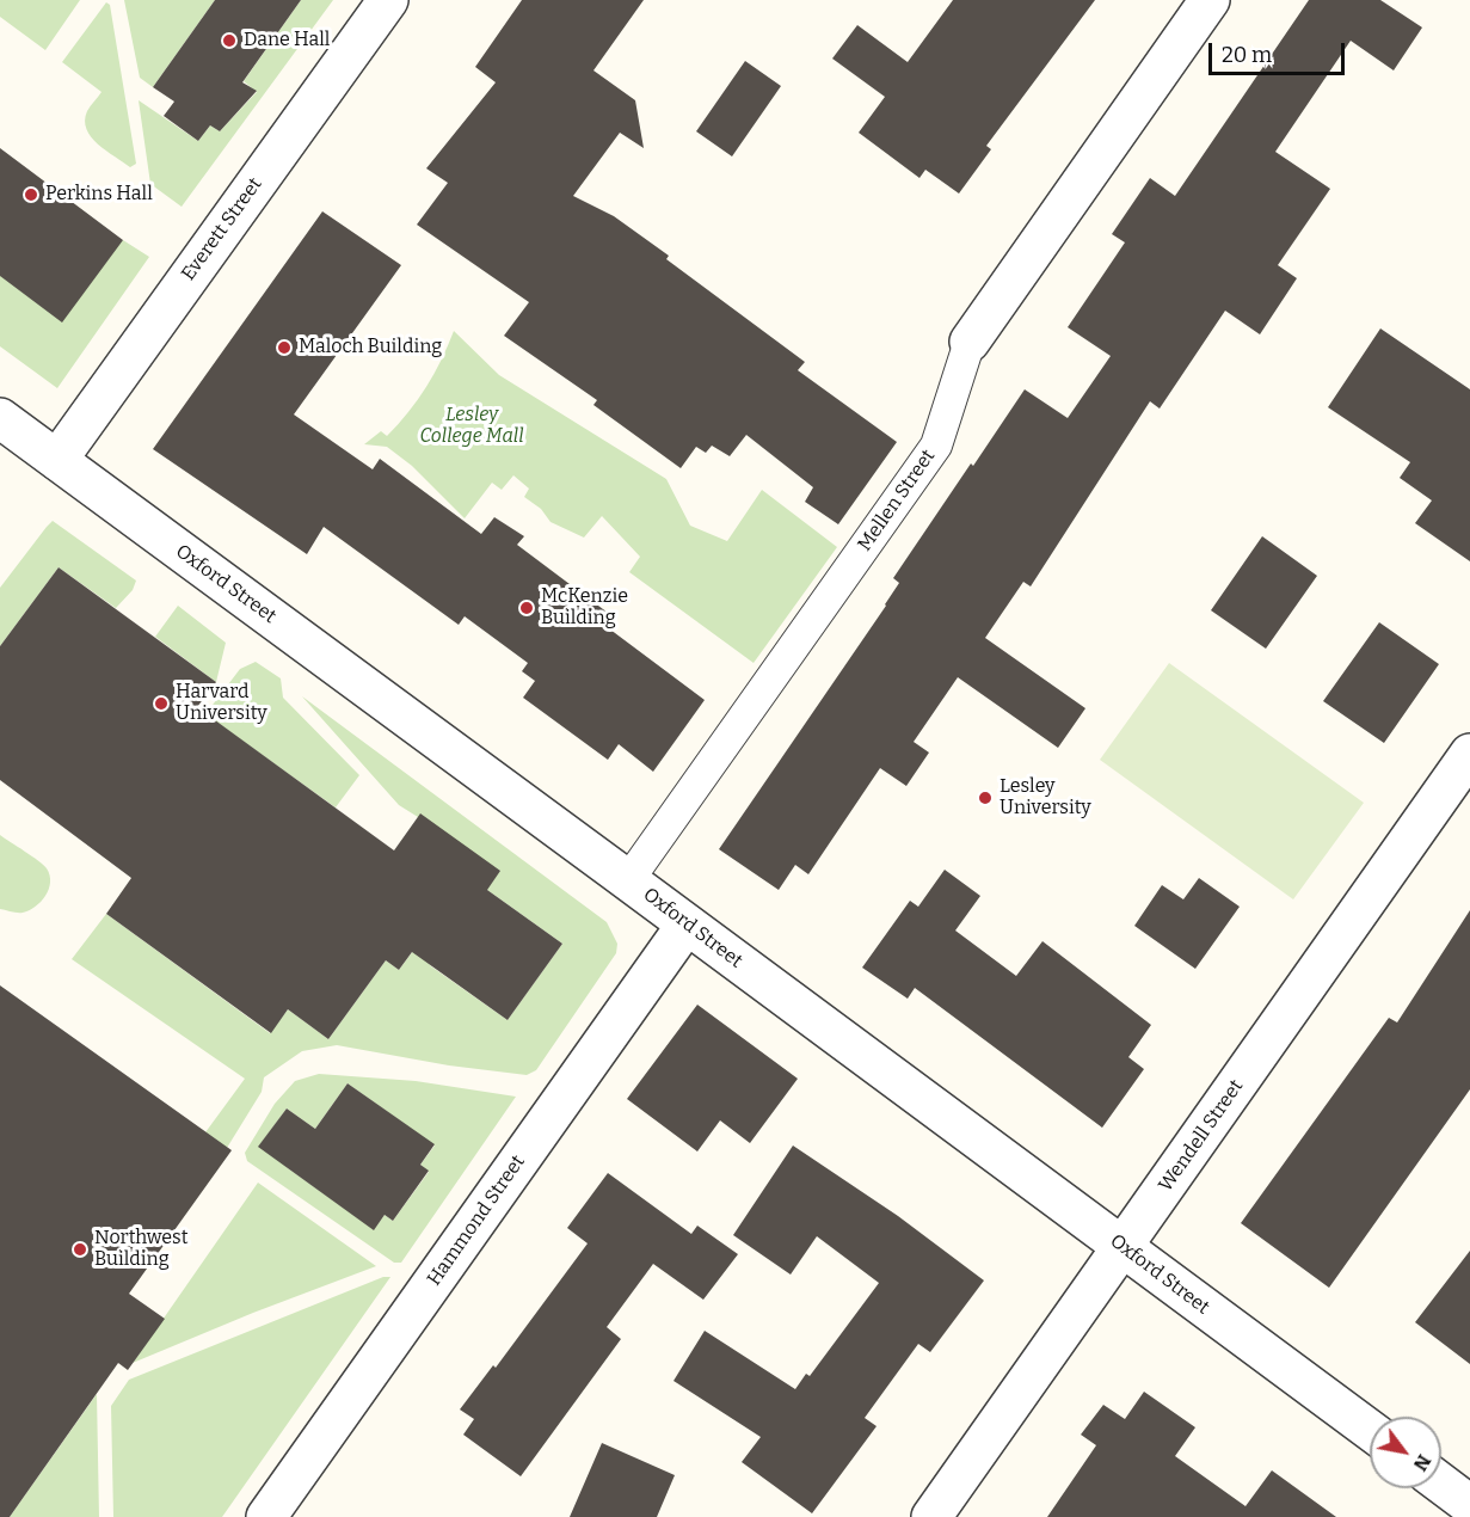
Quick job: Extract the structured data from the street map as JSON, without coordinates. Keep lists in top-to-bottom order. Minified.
{"streets":{"street":["Everett Street","Mellen Street","Oxford Street","Wendell Street","Hammond Street"]},"crossings":[["Everett Street","Oxford Street"],["Mellen Street","Oxford Street"],["Oxford Street","Wendell Street"],["Oxford Street","Hammond Street"]],"parks":["Lesley College Mall"],"places":["Dane Hall","Perkins Hall","Maloch Building","McKenzie Building","Harvard University","Lesley University","Northwest Building"],"scale_bar":"20 m","north":"bottom right"}
